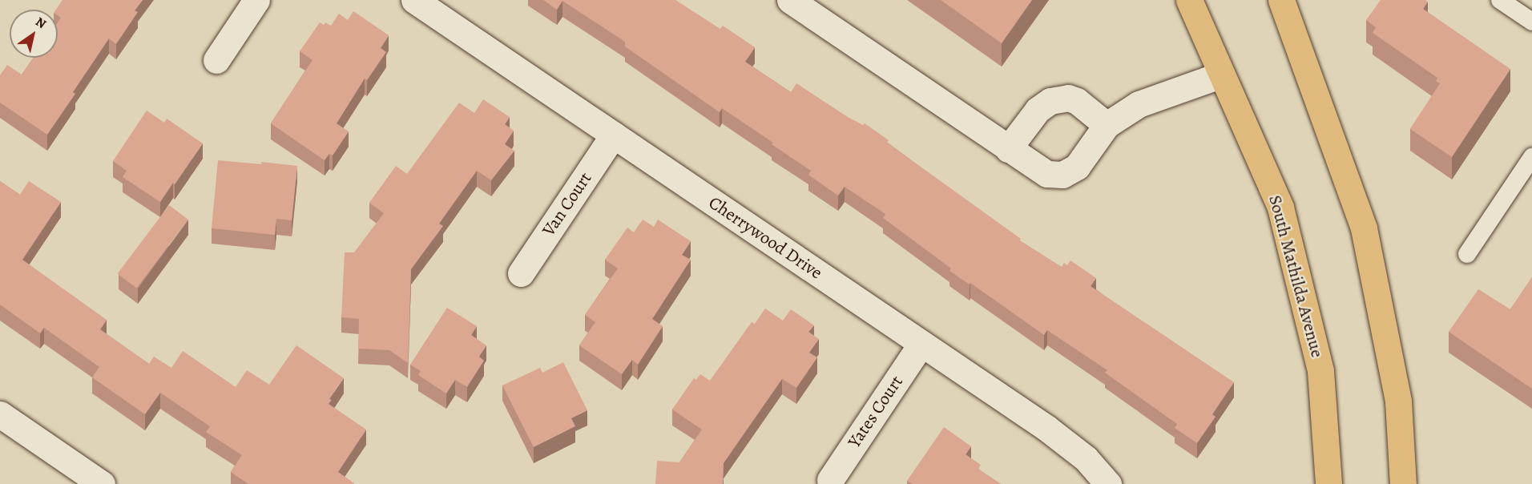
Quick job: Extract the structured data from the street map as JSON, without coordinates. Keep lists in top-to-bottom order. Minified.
{"streets":{"main road":["South Mathilda Avenue"],"street":["Van Court","Cherrywood Drive","Yates Court"]},"crossings":[["Van Court","Cherrywood Drive"],["Cherrywood Drive","Yates Court"]],"north":"top right"}
